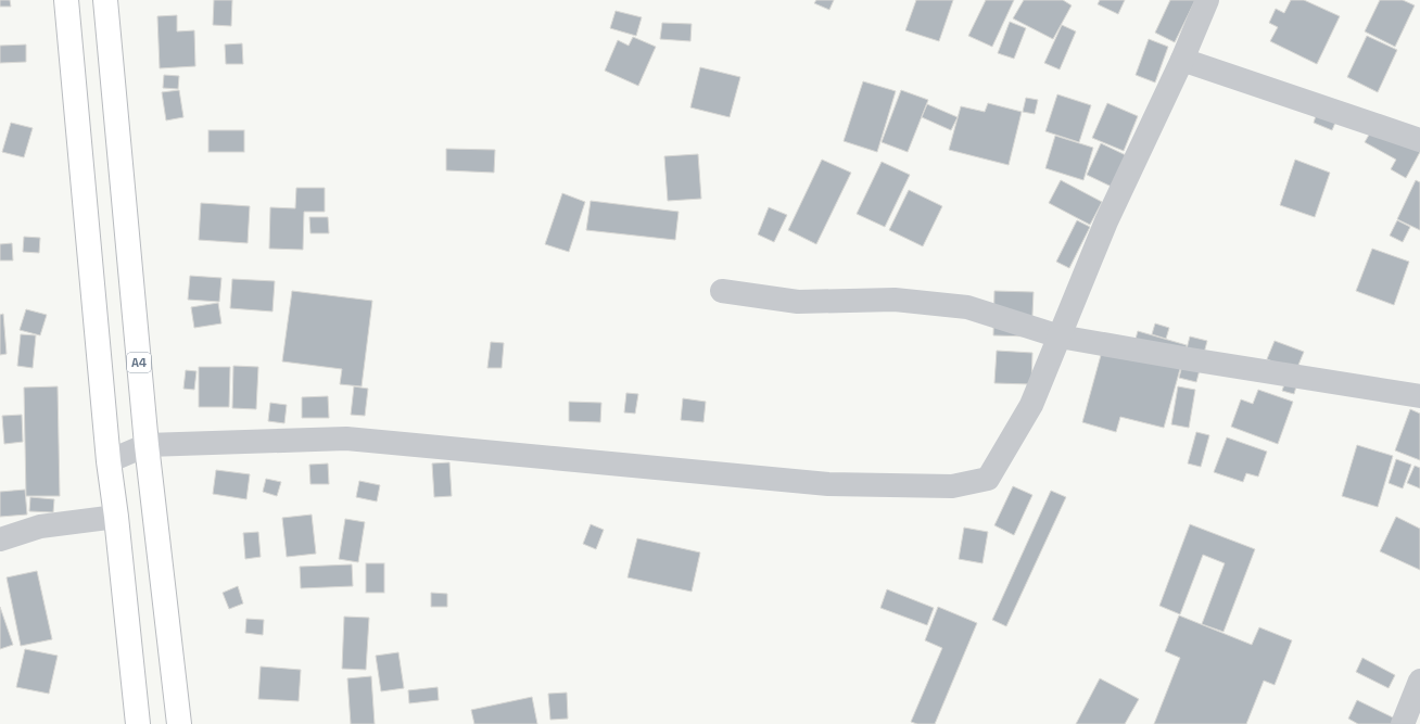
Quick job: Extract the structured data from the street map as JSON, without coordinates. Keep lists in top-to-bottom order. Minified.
{"streets":{"highway":["A4"]}}
